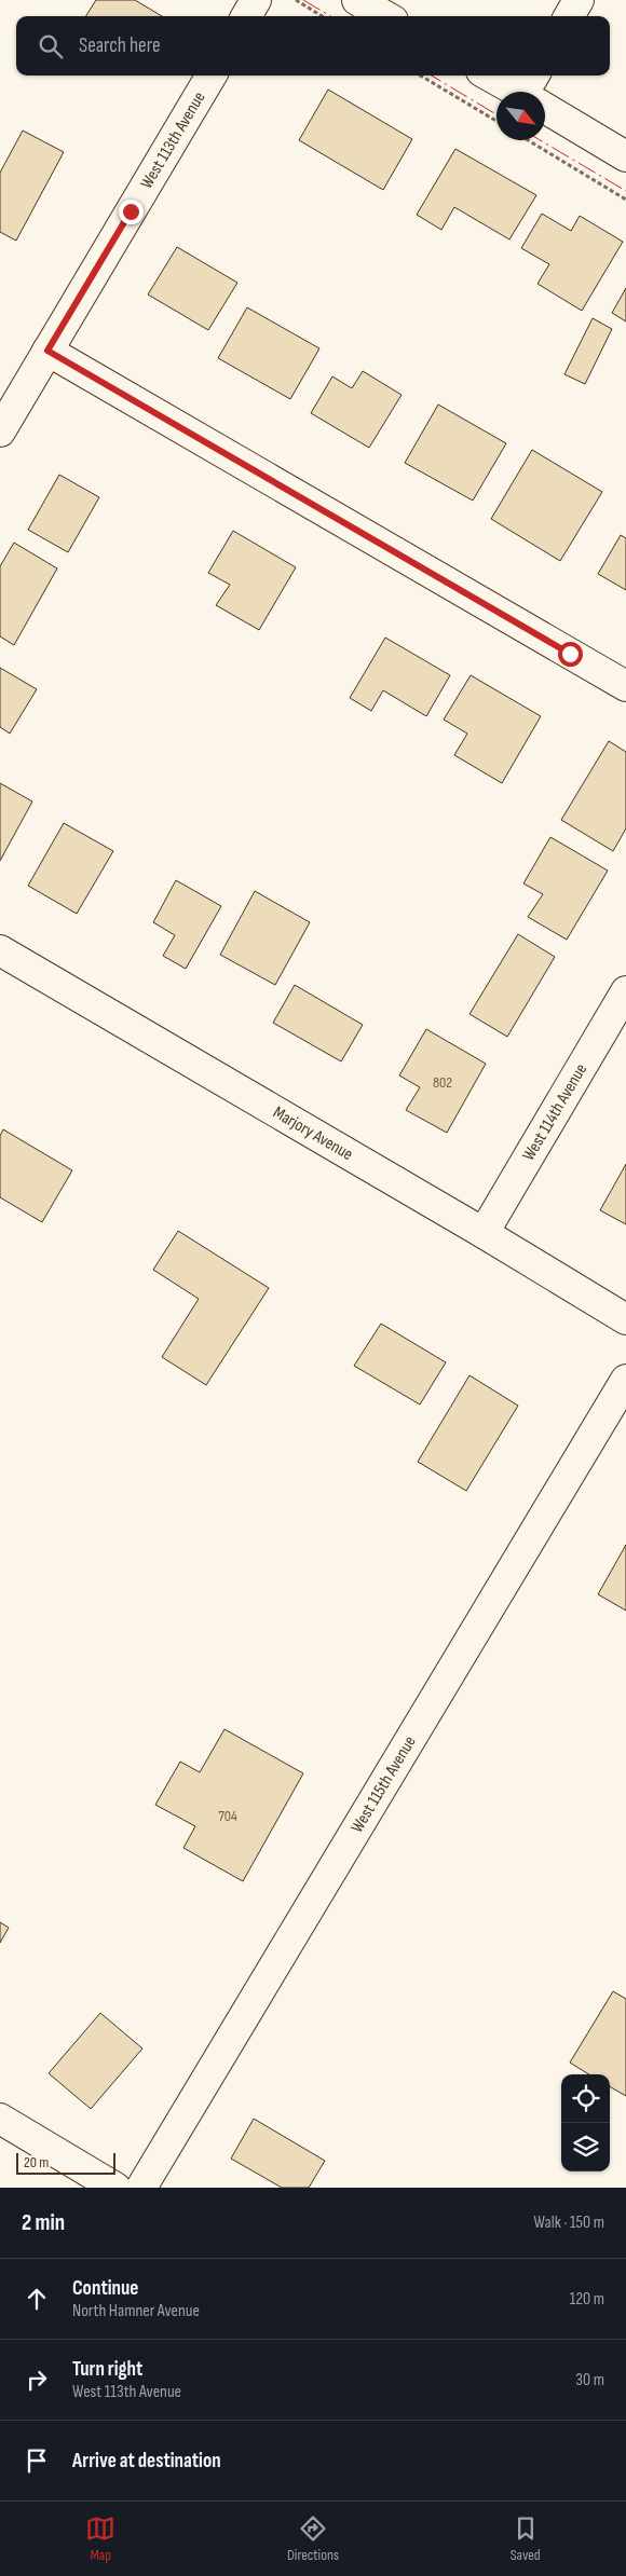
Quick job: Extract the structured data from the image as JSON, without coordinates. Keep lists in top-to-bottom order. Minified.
{"streets":{"street":["West 113th Avenue","West 114th Avenue","Marjory Avenue","West 115th Avenue"]},"crossings":[["West 114th Avenue","Marjory Avenue"]],"house_numbers":["802","704"],"scale_bar":"20 m","north":"bottom right","page":{"search":"Search here","scale":"20 m","heading":["2 min","Walk · 150 m"],"list":[["Continue","North Hamner Avenue","120 m"],["Turn right","West 113th Avenue","30 m"],"Arrive at destination"],"nav":["Map","Directions","Saved"]}}
